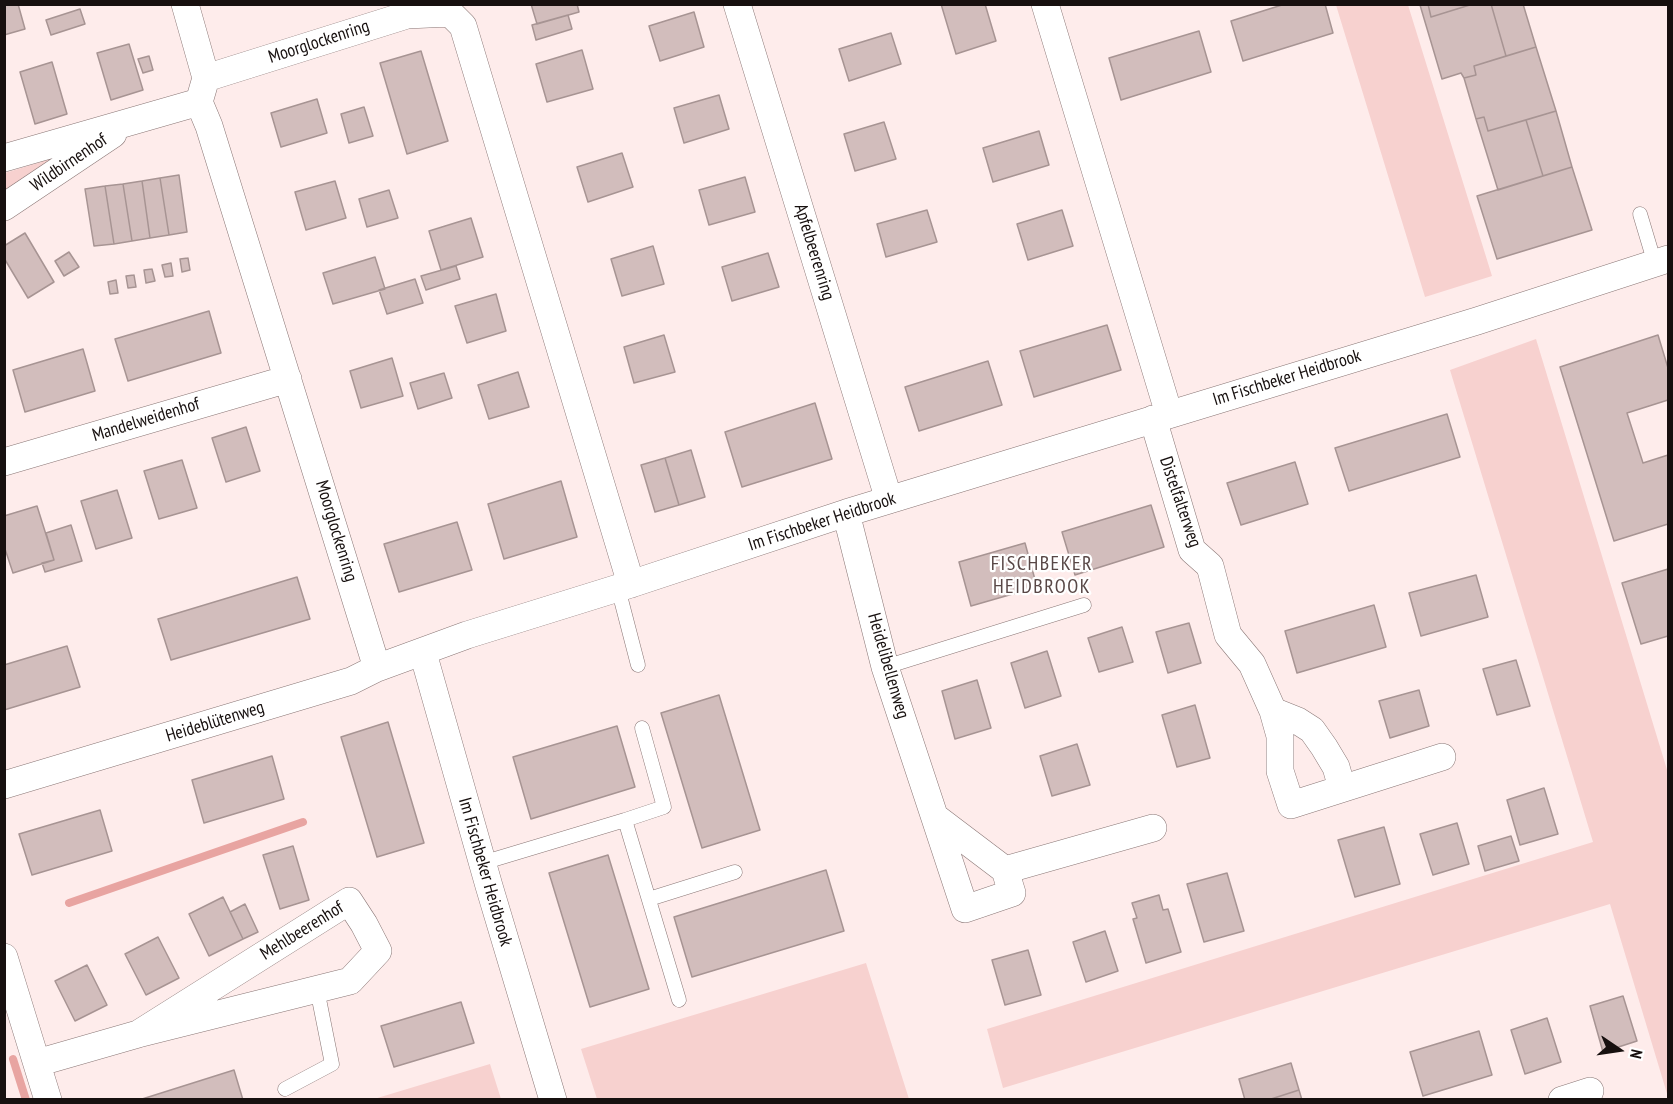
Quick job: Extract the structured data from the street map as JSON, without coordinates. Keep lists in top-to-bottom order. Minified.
{"streets":{"street":["Moorglockenring","Wildbirnenhof","Apfelbeerenring","Im Fischbeker Heidbrook","Mandelweidenhof","Distelfalterweg","Heidelibellenweg","Heideblütenweg","Mehlbeerenhof"]},"crossings":[["Moorglockenring","Wildbirnenhof"],["Moorglockenring","Im Fischbeker Heidbrook"],["Moorglockenring","Mandelweidenhof"],["Moorglockenring","Heideblütenweg"],["Apfelbeerenring","Im Fischbeker Heidbrook"],["Im Fischbeker Heidbrook","Distelfalterweg"],["Im Fischbeker Heidbrook","Heidelibellenweg"],["Im Fischbeker Heidbrook","Heideblütenweg"]],"districts":["FISCHBEKER HEIDBROOK"],"north":"right"}
